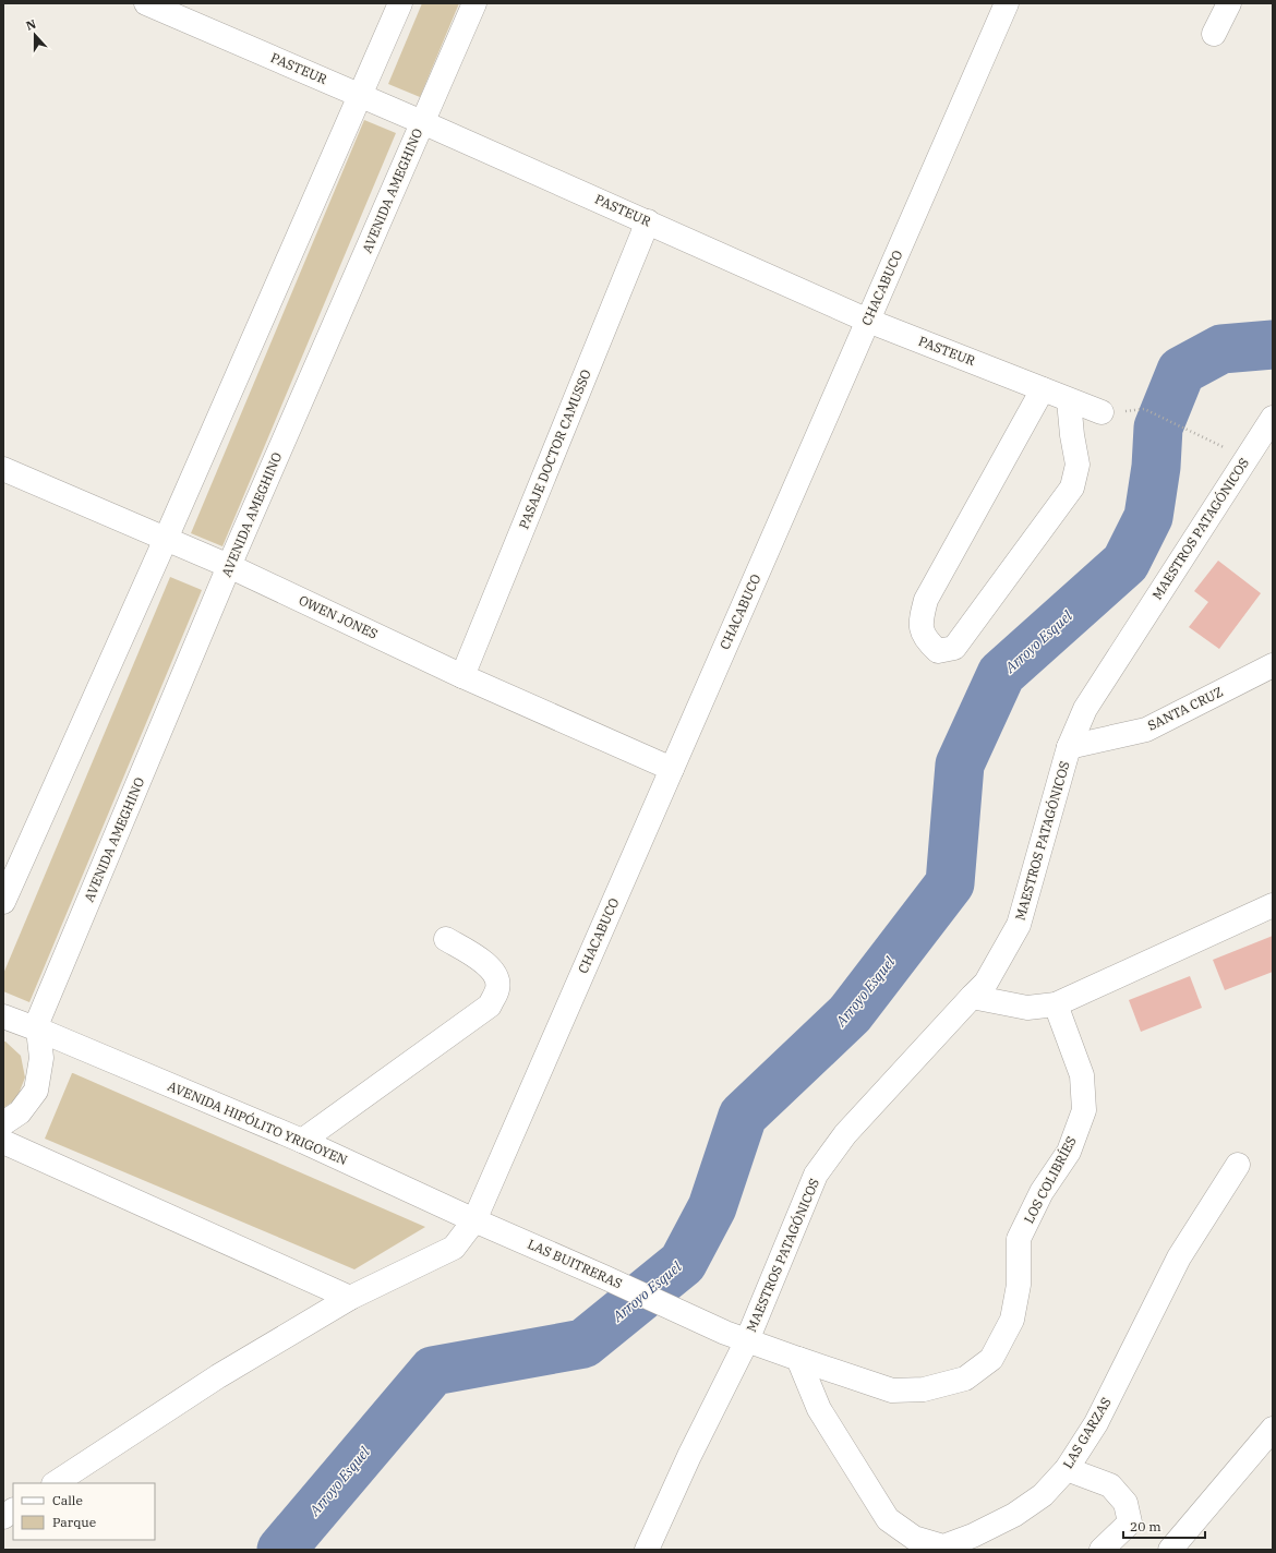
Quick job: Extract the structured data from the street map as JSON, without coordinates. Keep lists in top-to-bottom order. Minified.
{"streets":{"main road":["PASTEUR","AVENIDA AMEGHINO","CHACABUCO","PASAJE DOCTOR CAMUSSO","MAESTROS PATAGÓNICOS","OWEN JONES","SANTA CRUZ","AVENIDA HIPÓLITO YRIGOYEN","LOS COLIBRÍES","LAS BUITRERAS","LAS GARZAS"]},"crossings":[["PASTEUR","AVENIDA AMEGHINO"],["PASTEUR","CHACABUCO"],["PASTEUR","PASAJE DOCTOR CAMUSSO"],["AVENIDA AMEGHINO","OWEN JONES"],["AVENIDA AMEGHINO","AVENIDA HIPÓLITO YRIGOYEN"],["CHACABUCO","OWEN JONES"],["CHACABUCO","AVENIDA HIPÓLITO YRIGOYEN"],["CHACABUCO","LAS BUITRERAS"],["PASAJE DOCTOR CAMUSSO","OWEN JONES"],["MAESTROS PATAGÓNICOS","SANTA CRUZ"],["MAESTROS PATAGÓNICOS","LAS BUITRERAS"],["AVENIDA HIPÓLITO YRIGOYEN","LAS BUITRERAS"],["LOS COLIBRÍES","LAS GARZAS"]],"water":["Arroyo Esquel"],"legend":["Calle","Parque"],"scale_bar":"20 m","north":"top"}
